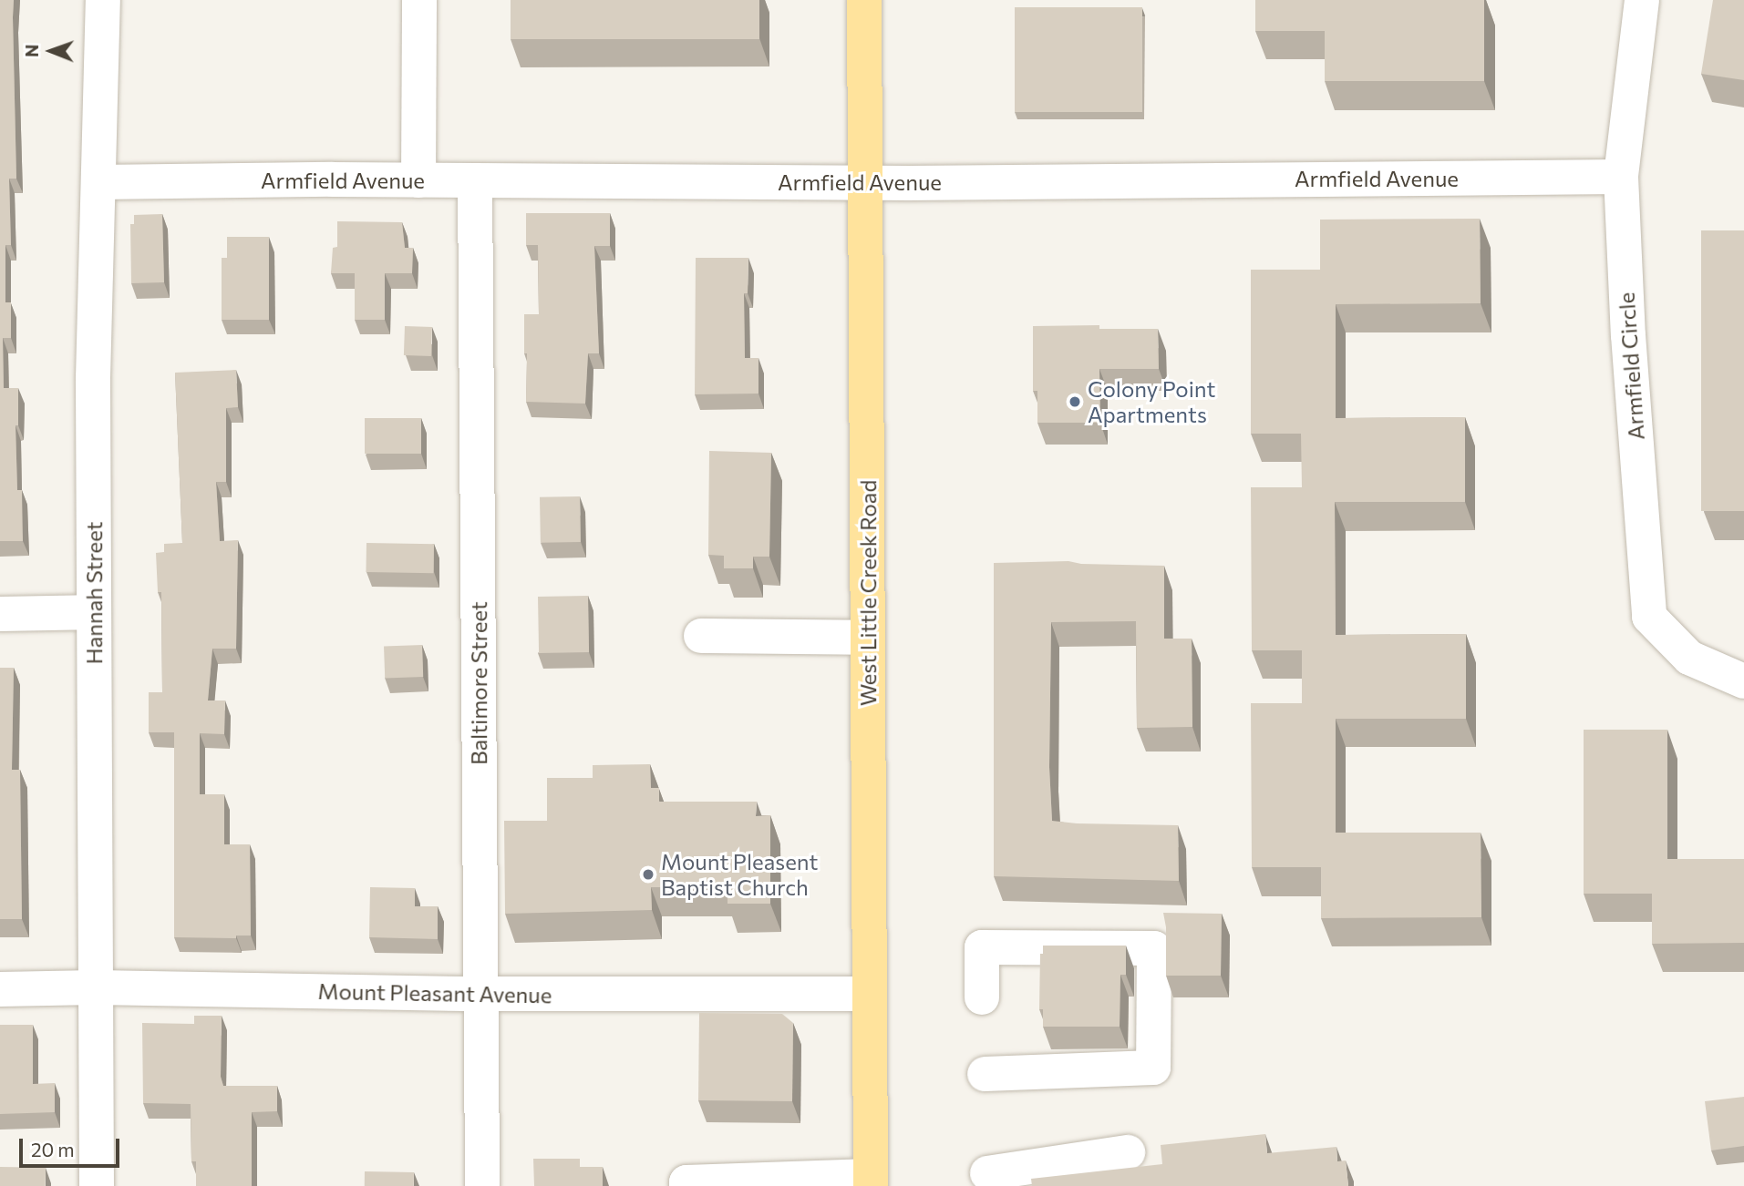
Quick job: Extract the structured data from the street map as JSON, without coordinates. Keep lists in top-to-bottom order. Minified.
{"streets":{"main road":["West Little Creek Road"],"street":["Armfield Avenue","Armfield Circle","Hannah Street","Baltimore Street","Mount Pleasant Avenue"]},"crossings":[["Armfield Avenue","Armfield Circle"],["Armfield Avenue","Hannah Street"],["Armfield Avenue","West Little Creek Road"],["Armfield Avenue","Baltimore Street"],["Hannah Street","Mount Pleasant Avenue"],["West Little Creek Road","Mount Pleasant Avenue"],["Baltimore Street","Mount Pleasant Avenue"]],"places":["Colony Point Apartments","Mount Pleasent Baptist Church"],"scale_bar":"20 m","north":"left"}
